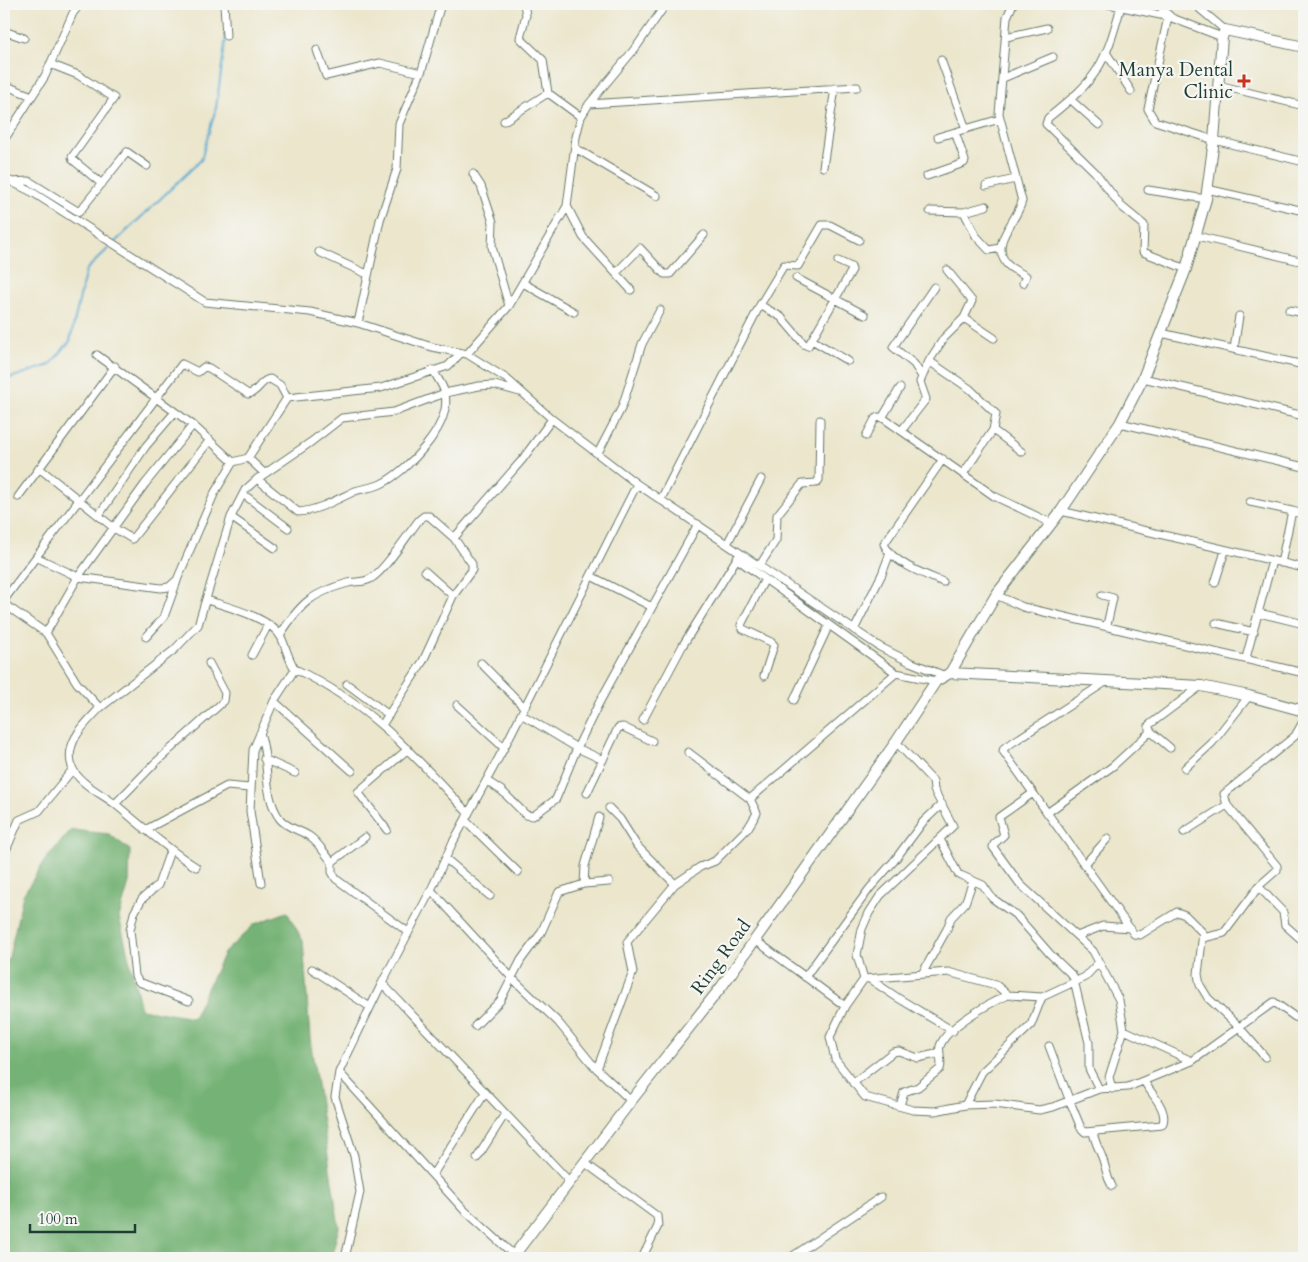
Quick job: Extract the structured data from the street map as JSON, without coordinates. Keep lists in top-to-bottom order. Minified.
{"streets":{"street":["Ring Road"]},"places":{"health":["Manya Dental Clinic"]},"scale_bar":"100 m"}
